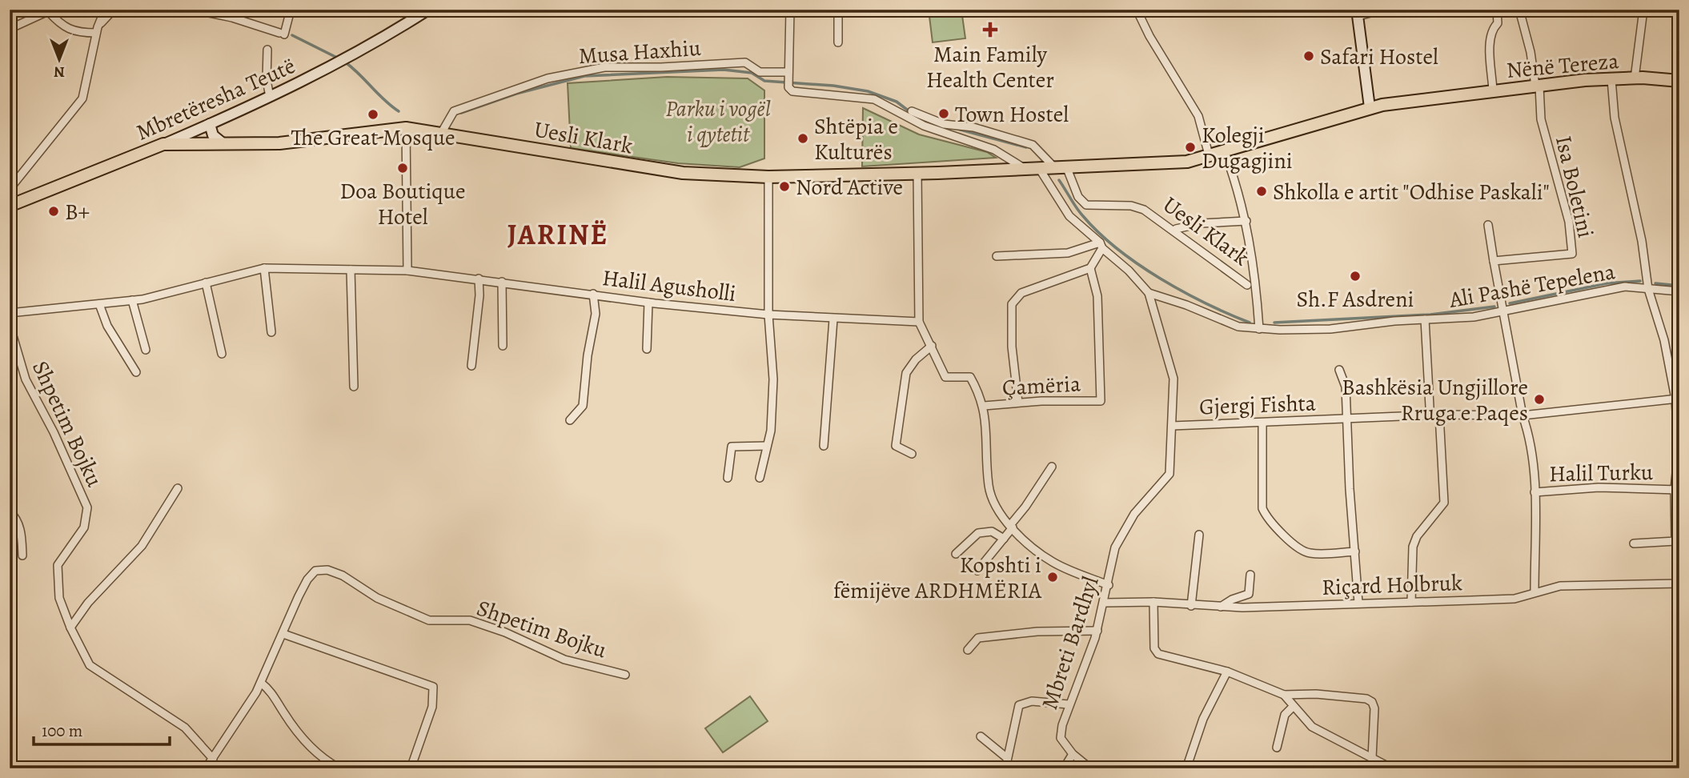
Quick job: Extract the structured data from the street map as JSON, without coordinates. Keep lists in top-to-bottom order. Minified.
{"streets":{"main road":["Nënë Tereza","Mbretëresha Teutë","Uesli Klark"],"street":["Musa Haxhiu","Isa Boletini","Halil Agusholli","Ali Pashë Tepelena","Çamëria","Gjergj Fishta","Shpetim Bojku","Halil Turku","Riçard Holbruk","Mbreti Bardhyl"]},"crossings":[["Musa Haxhiu","Uesli Klark"],["Nënë Tereza","Uesli Klark"],["Nënë Tereza","Isa Boletini"],["Mbretëresha Teutë","Uesli Klark"],["Uesli Klark","Mbreti Bardhyl"],["Ali Pashë Tepelena","Mbreti Bardhyl"],["Gjergj Fishta","Mbreti Bardhyl"],["Riçard Holbruk","Mbreti Bardhyl"]],"districts":["JARINË"],"parks":["Parku i vogël i qytetit"],"places":{"health":["Main Family Health Center"],"other":["Safari Hostel","Town Hostel","The Great Mosque","Shtëpia e Kulturës","Kolegji Dugagjini","Doa Boutique Hotel","Nord Active","Shkolla e artit \"Odhise Paskali\"","B+","Sh.F Asdreni","Bashkësia Ungjillore Rruga e Paqes","Kopshti i fëmijëve ARDHMËRIA"]},"scale_bar":"100 m","north":"bottom"}
